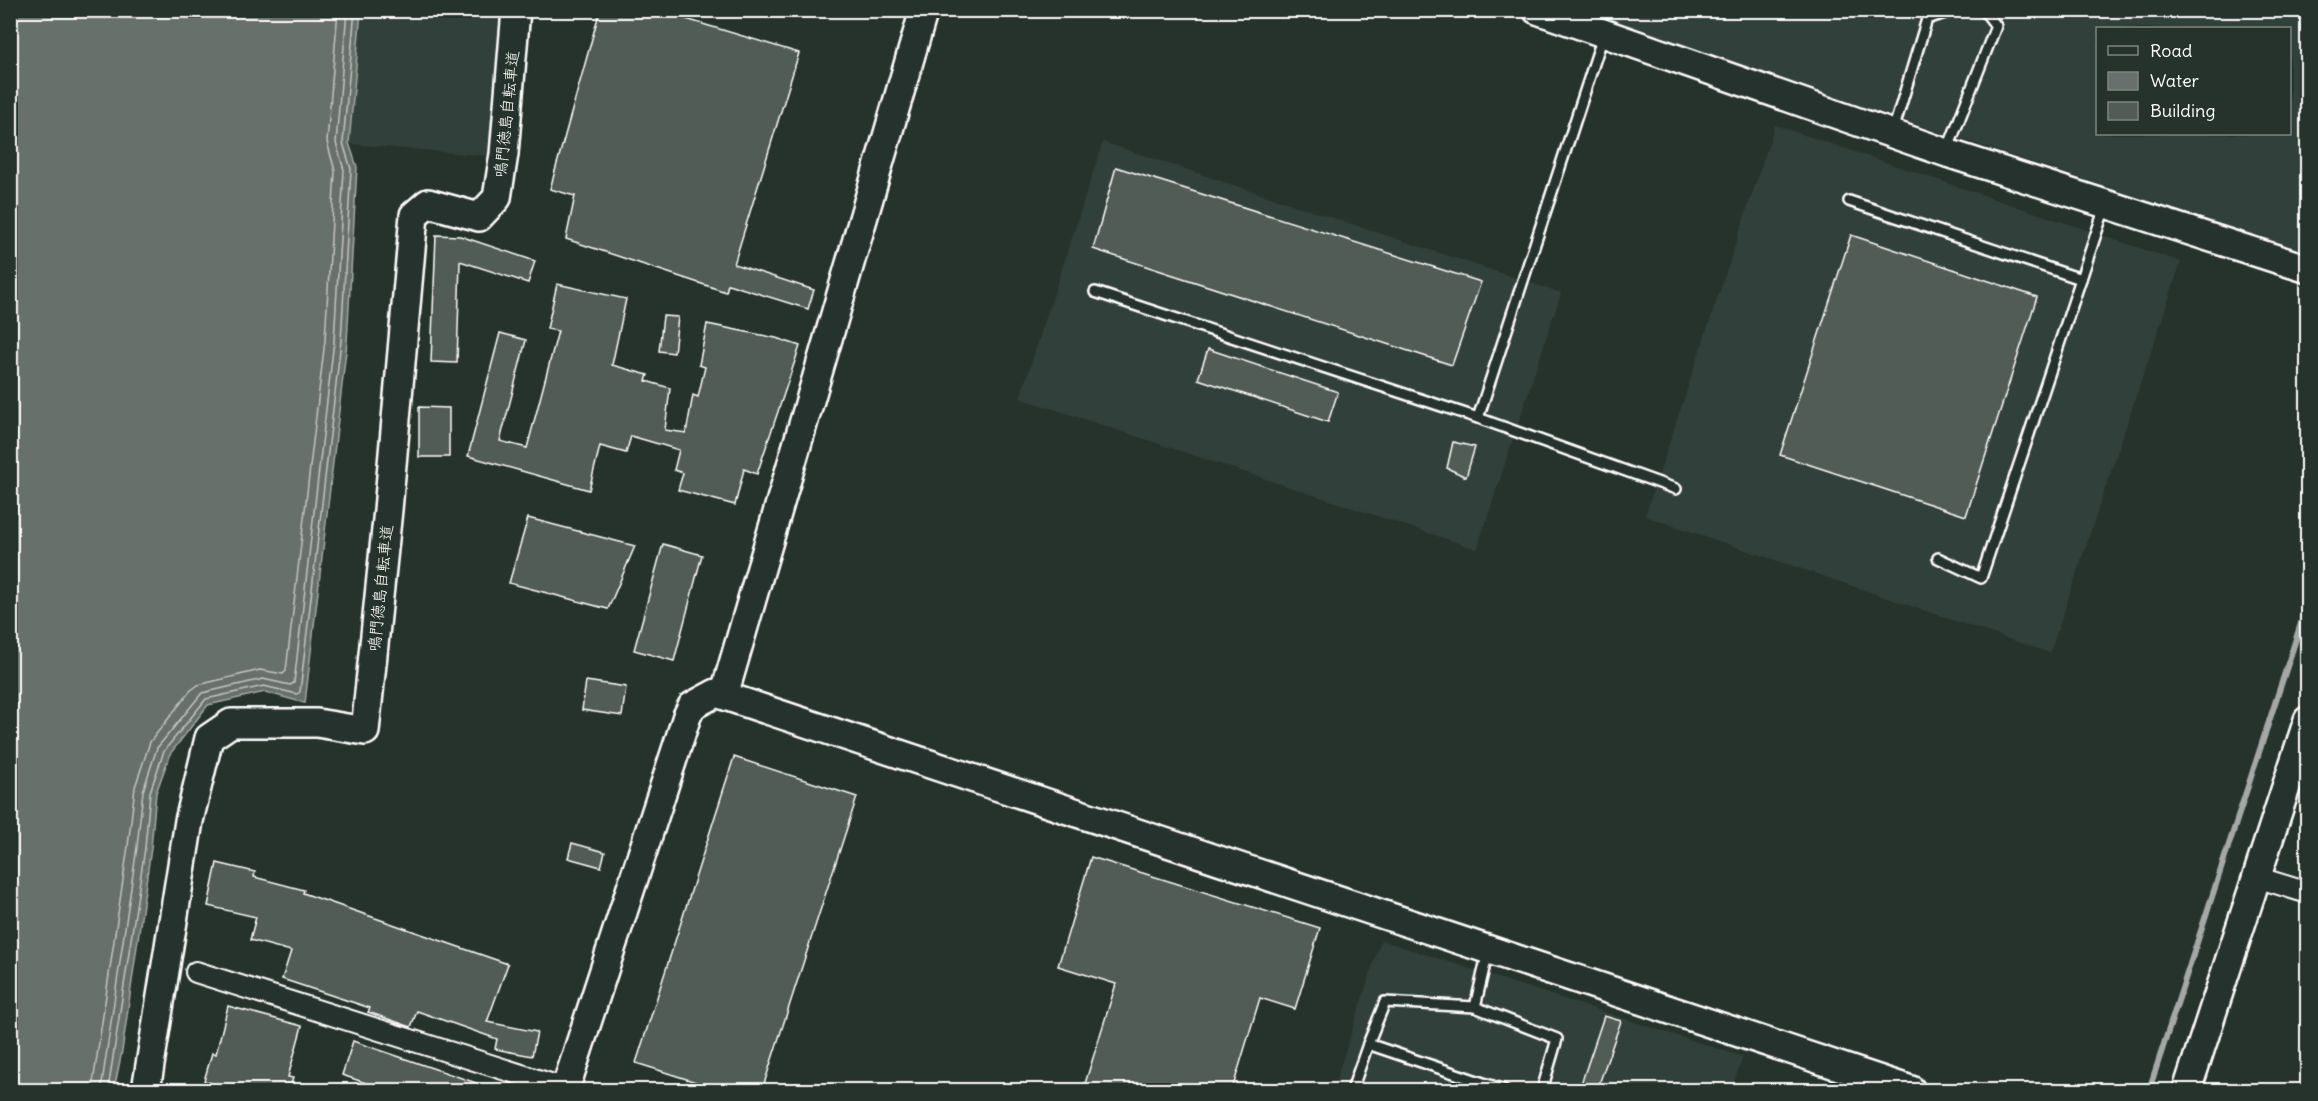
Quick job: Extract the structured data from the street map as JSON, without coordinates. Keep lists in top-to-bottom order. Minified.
{"streets":{"street":["鳴門徳島自転車道"]},"legend":["Road","Water","Building"]}
